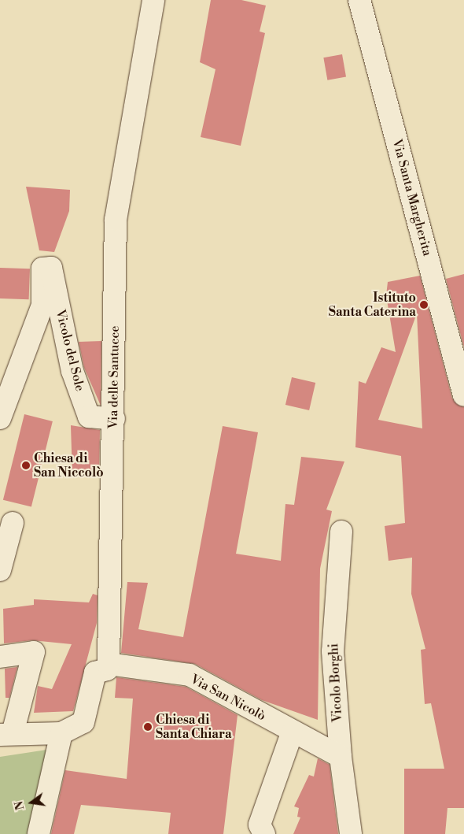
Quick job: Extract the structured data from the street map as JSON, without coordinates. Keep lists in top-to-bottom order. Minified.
{"streets":{"street":["Via Santa Margherita","Vicolo del Sole","Via delle Santucce","Vicolo Borghi","Via San Nicolò"]},"crossings":[["Vicolo del Sole","Via delle Santucce"],["Via delle Santucce","Via San Nicolò"],["Vicolo Borghi","Via San Nicolò"]],"places":["Istituto Santa Caterina","Chiesa di San Niccolò","Chiesa di Santa Chiara"],"north":"left"}
